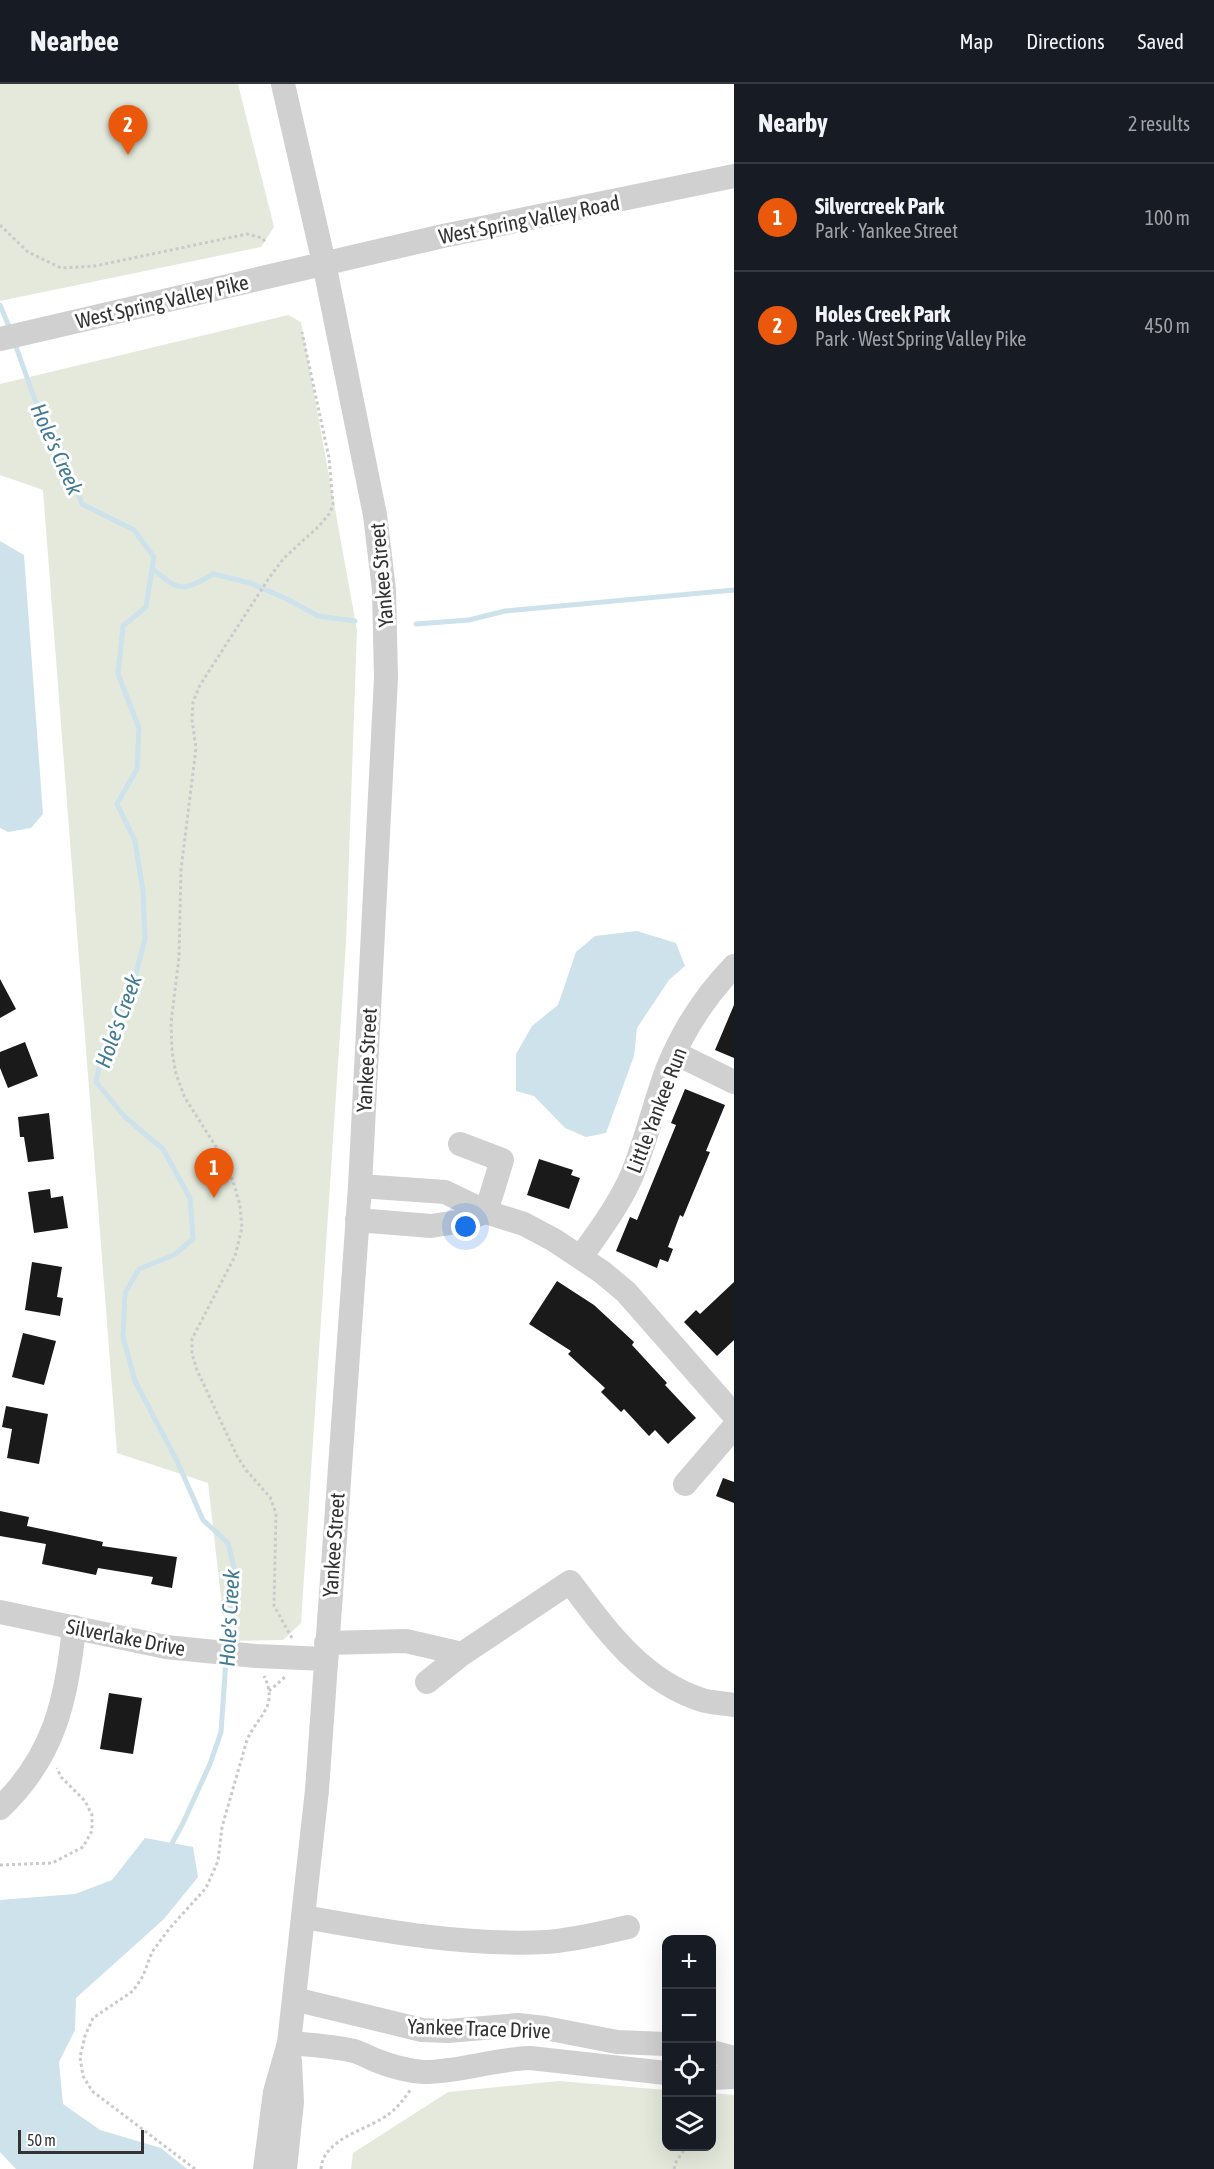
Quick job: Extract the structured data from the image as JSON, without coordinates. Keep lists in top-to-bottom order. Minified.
{"streets":{"street":["West Spring Valley Road","West Spring Valley Pike","Yankee Street","Little Yankee Run","Silverlake Drive","Yankee Trace Drive"]},"crossings":[["West Spring Valley Road","West Spring Valley Pike"],["West Spring Valley Road","Yankee Street"],["West Spring Valley Pike","Yankee Street"],["Yankee Street","Silverlake Drive"],["Yankee Street","Yankee Trace Drive"]],"water":["Hole's Creek"],"scale_bar":"50 m","page":{"header":"Nearbee","nav":["Map","Directions","Saved"],"heading":["Nearby","2 results"],"pins":["2","1"],"list":[{"mark":"1","name":"Silvercreek Park","note":"Park · Yankee Street","value":"100 m"},{"mark":"2","name":"Holes Creek Park","note":"Park · West Spring Valley Pike","value":"450 m"}],"map_buttons":["+","−"],"scale":"50 m"}}
